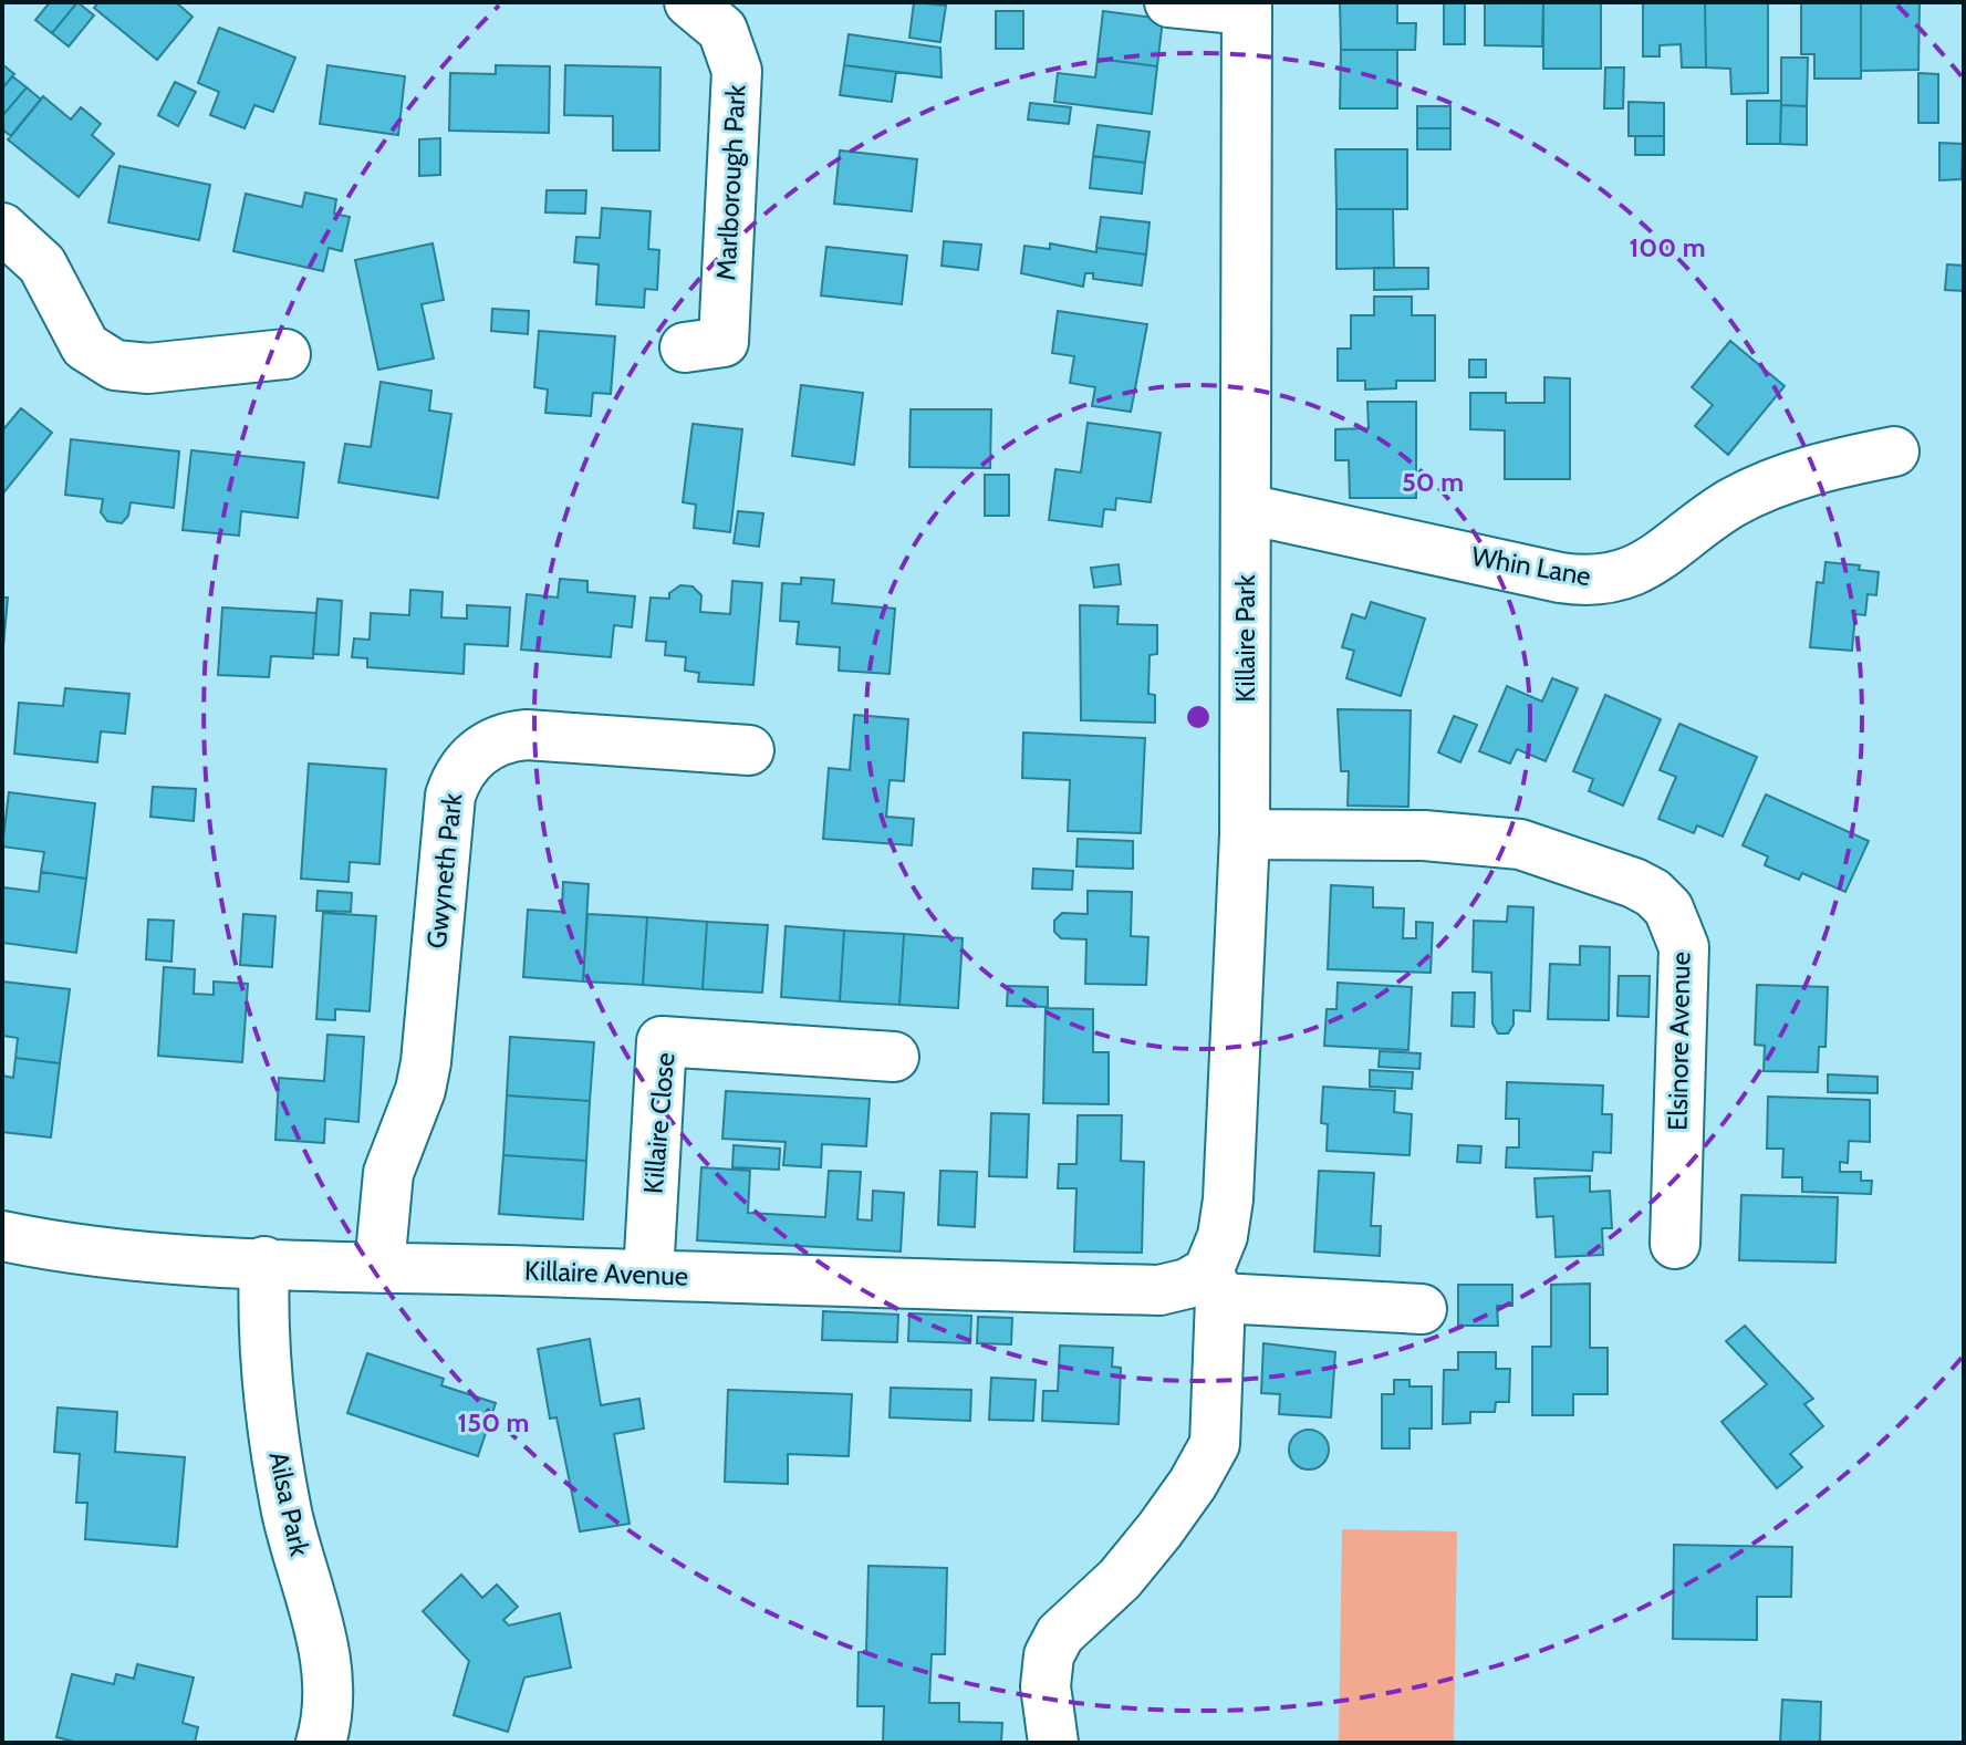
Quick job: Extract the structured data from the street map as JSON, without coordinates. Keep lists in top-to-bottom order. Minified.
{"streets":{"street":["Marlborough Park","Whin Lane","Killaire Park","Gwyneth Park","Elsinore Avenue","Killaire Close","Killaire Avenue","Ailsa Park"]},"crossings":[["Whin Lane","Killaire Park"],["Killaire Park","Elsinore Avenue"],["Killaire Park","Killaire Avenue"],["Gwyneth Park","Killaire Avenue"],["Killaire Close","Killaire Avenue"],["Killaire Avenue","Ailsa Park"]],"rings":["100 m","50 m","150 m"]}
